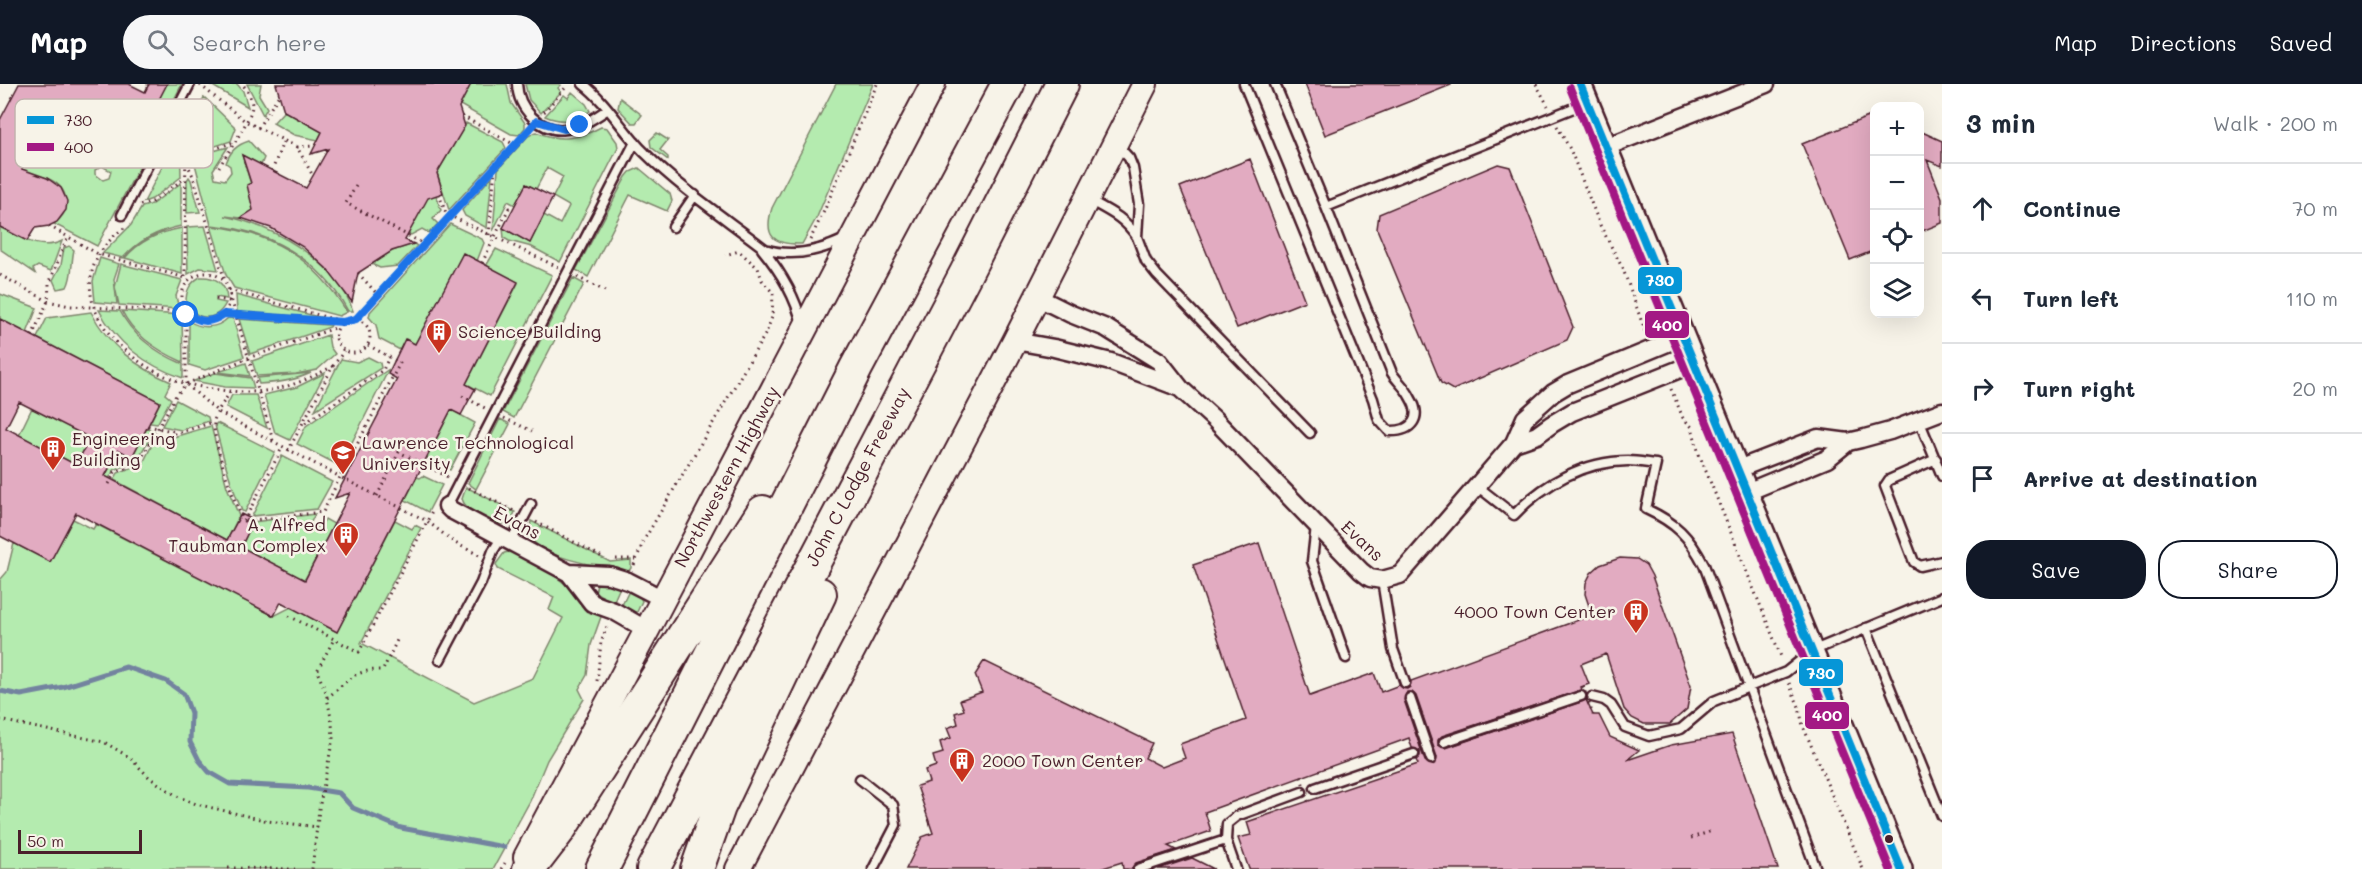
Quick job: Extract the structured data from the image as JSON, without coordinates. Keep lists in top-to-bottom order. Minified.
{"streets":{"highway":["John C Lodge Freeway"],"main road":["Northwestern Highway"],"street":["Evans"]},"crossings":[["Northwestern Highway","Evans"]],"places":{"building":["Science Building","Engineering Building","A. Alfred Taubman Complex","4000 Town Center","2000 Town Center"],"school or university":["Lawrence Technological University"]},"lines":["transit line 730","transit line 400"],"legend":["730","400"],"scale_bar":"50 m","page":{"header":"Map","search":"Search here","nav":["Map","Directions","Saved"],"heading":["3 min","Walk · 200 m"],"map_buttons":["+","−"],"list":[["Continue","70 m"],["Turn left","110 m"],["Turn right","20 m"],"Arrive at destination"],"buttons":["Save","Share"],"scale":"50 m"}}
